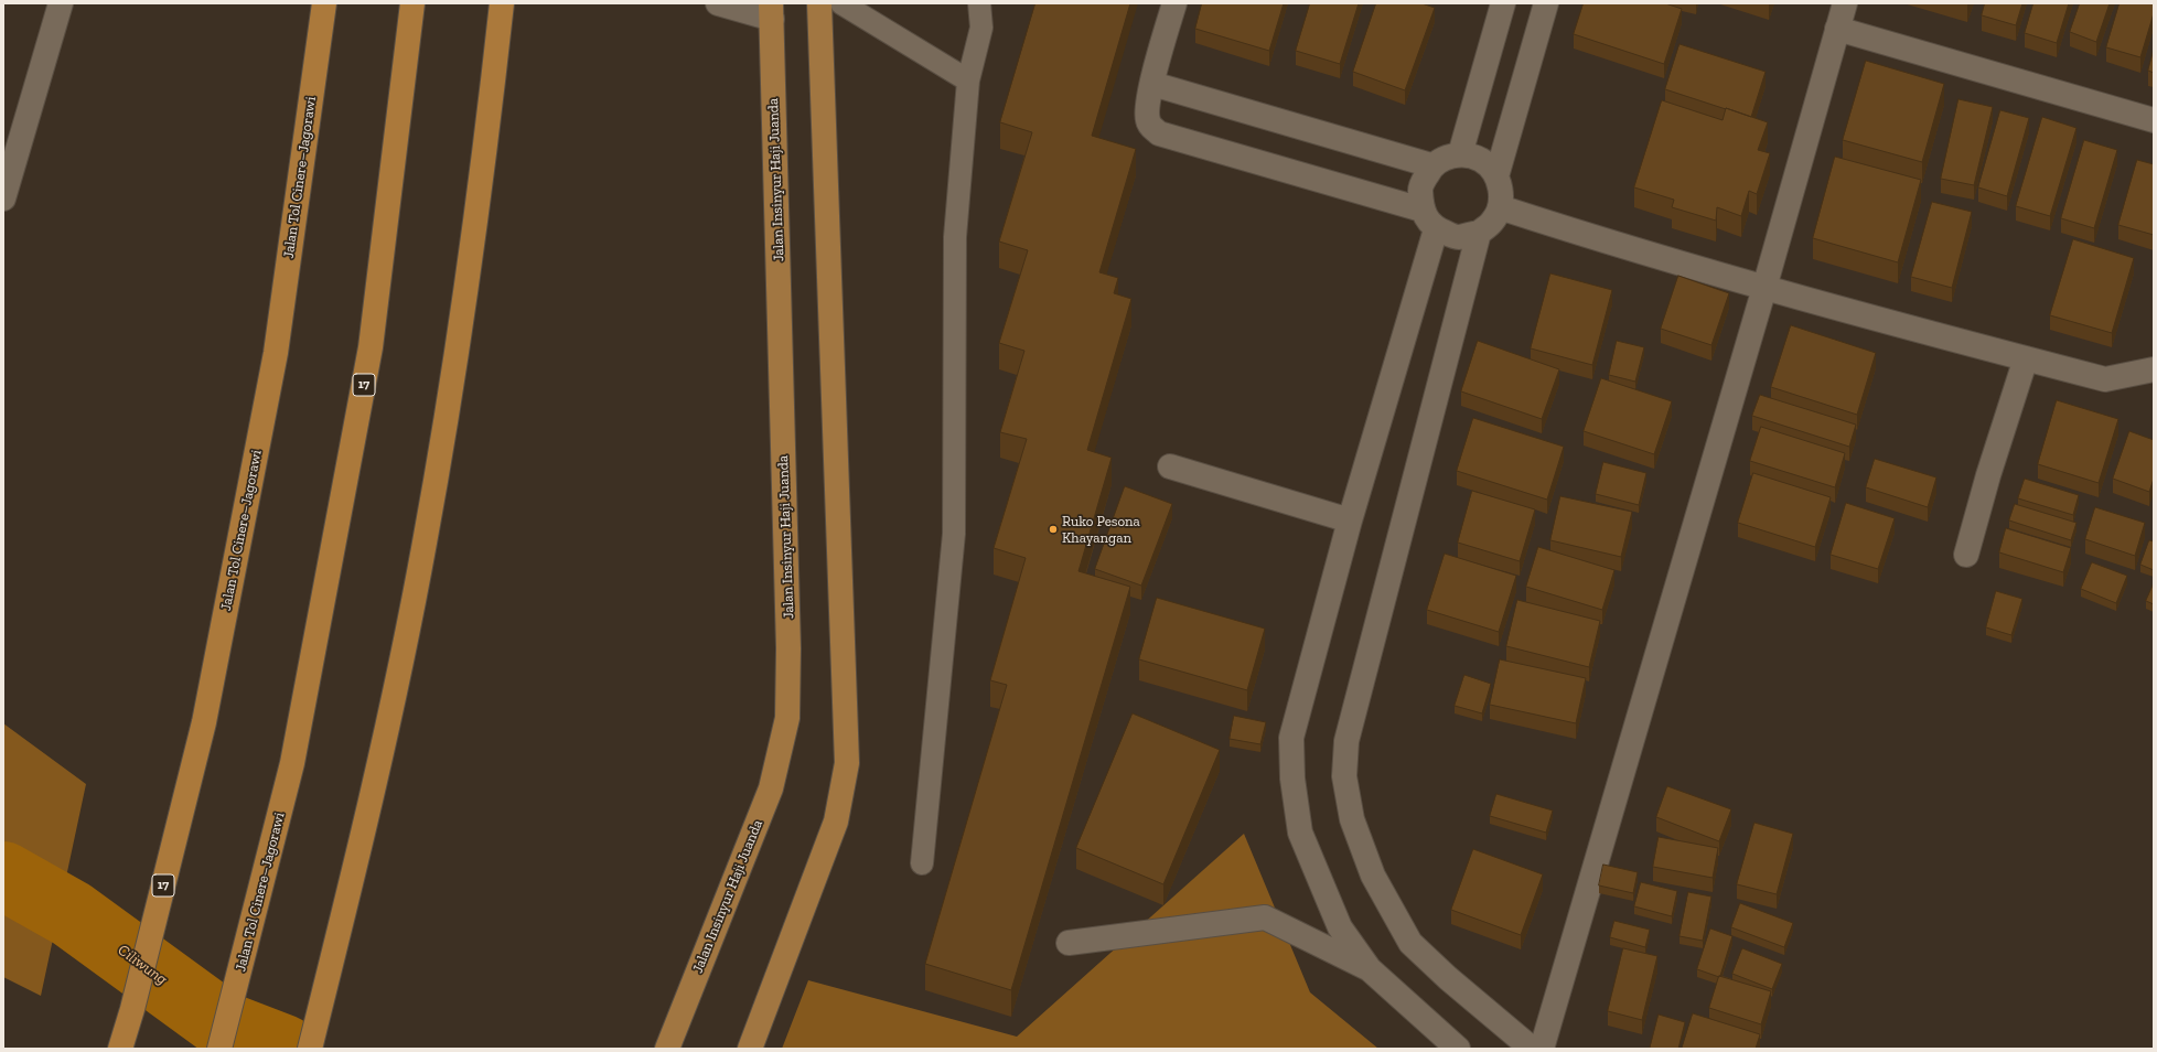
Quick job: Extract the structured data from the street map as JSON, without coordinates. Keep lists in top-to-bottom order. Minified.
{"streets":{"highway":["Jalan Tol Cinere–Jagorawi","Jalan Insinyur Haji Juanda","17"]},"water":["Ciliwung"],"places":["Ruko Pesona Khayangan"]}
